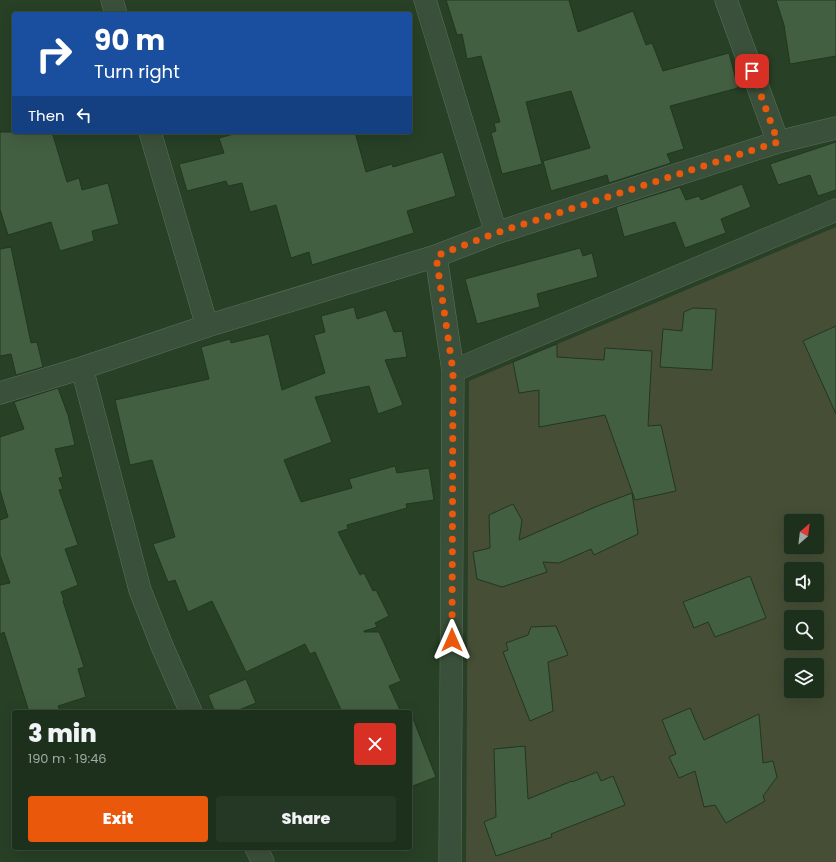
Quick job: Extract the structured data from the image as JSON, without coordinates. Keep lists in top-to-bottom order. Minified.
{"north":"top right","page":{"turn":["90 m","Turn right"],"then":"Then","heading":["3 min","190 m · 19:46"],"buttons":["Exit","Share"]}}
